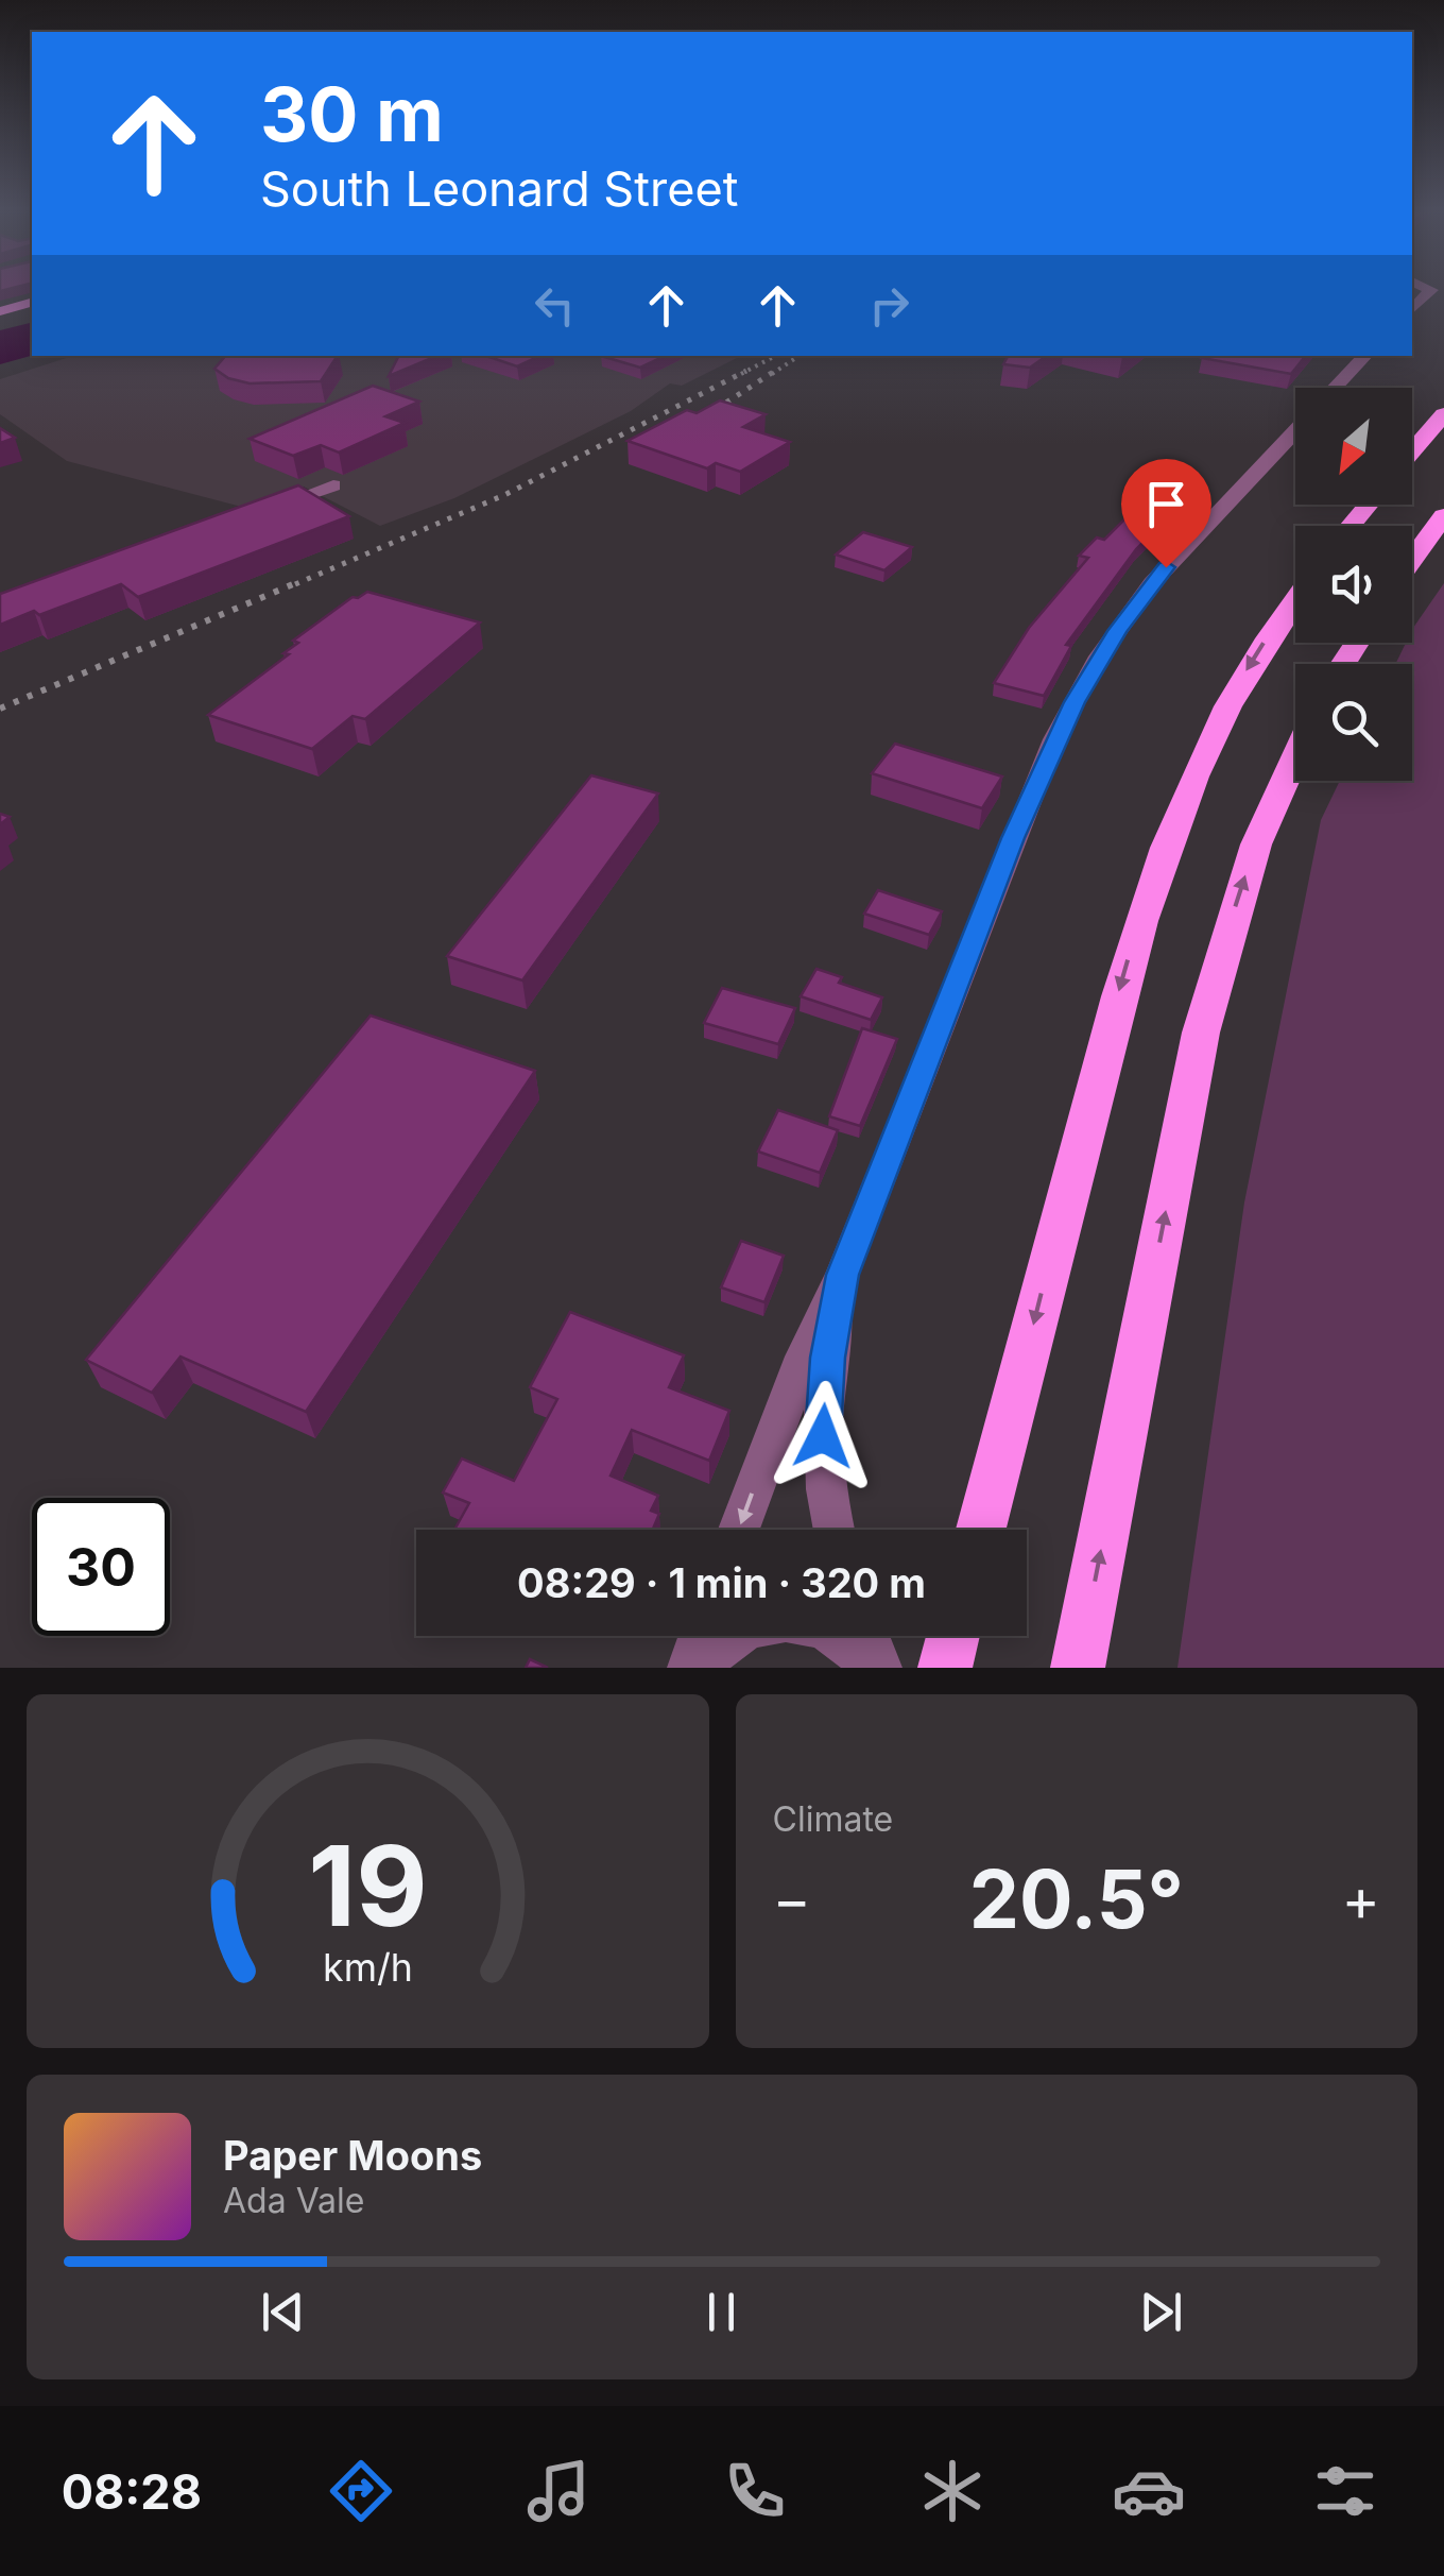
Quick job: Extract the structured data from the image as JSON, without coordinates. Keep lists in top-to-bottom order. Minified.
{"north":"bottom left","page":{"turn":["30 m","South Leonard Street"],"limit":"30","trip":"08:29 · 1 min · 320 m","tile":"Climate","heat":["−","20.5°","+"],"song":["Paper Moons","Ada Vale"],"tabs":"08:28","gauge":["19","km/h"]}}
